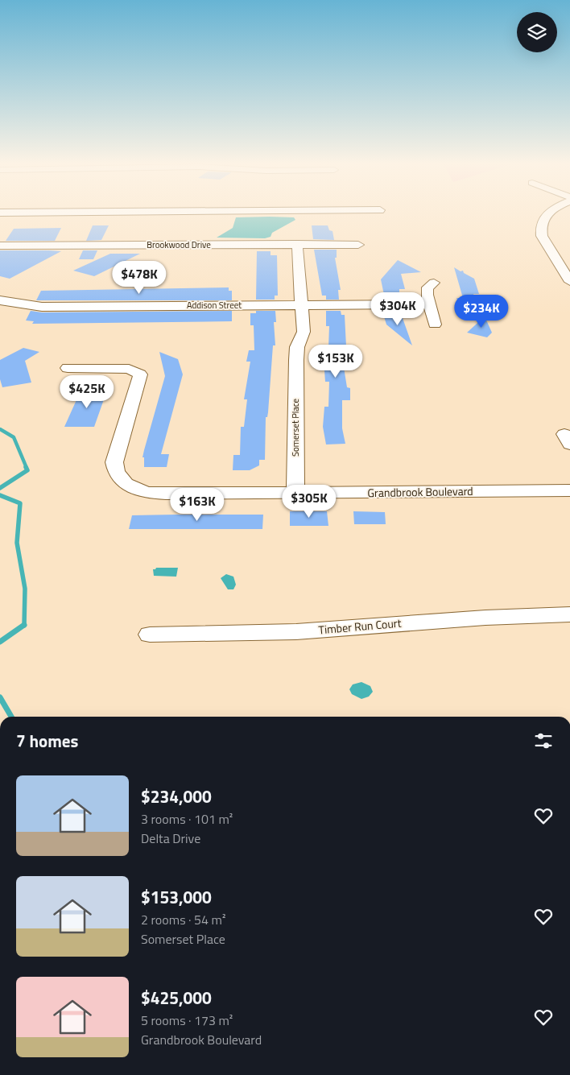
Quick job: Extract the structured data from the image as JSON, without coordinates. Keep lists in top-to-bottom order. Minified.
{"streets":{"street":["Brookwood Drive","Addison Street","Somerset Place","Grandbrook Boulevard","Timber Run Court"]},"crossings":[["Brookwood Drive","Somerset Place"],["Addison Street","Somerset Place"],["Somerset Place","Grandbrook Boulevard"]],"page":{"price":["$478K","$304K","$234K","$153K","$425K","$305K","$163K"],"heading":"7 homes","list":[{"name":"$234,000","note":"3 rooms · 101 m² · Delta Drive"},{"name":"$153,000","note":"2 rooms · 54 m² · Somerset Place"},{"name":"$425,000","note":"5 rooms · 173 m² · Grandbrook Boulevard"}]}}
